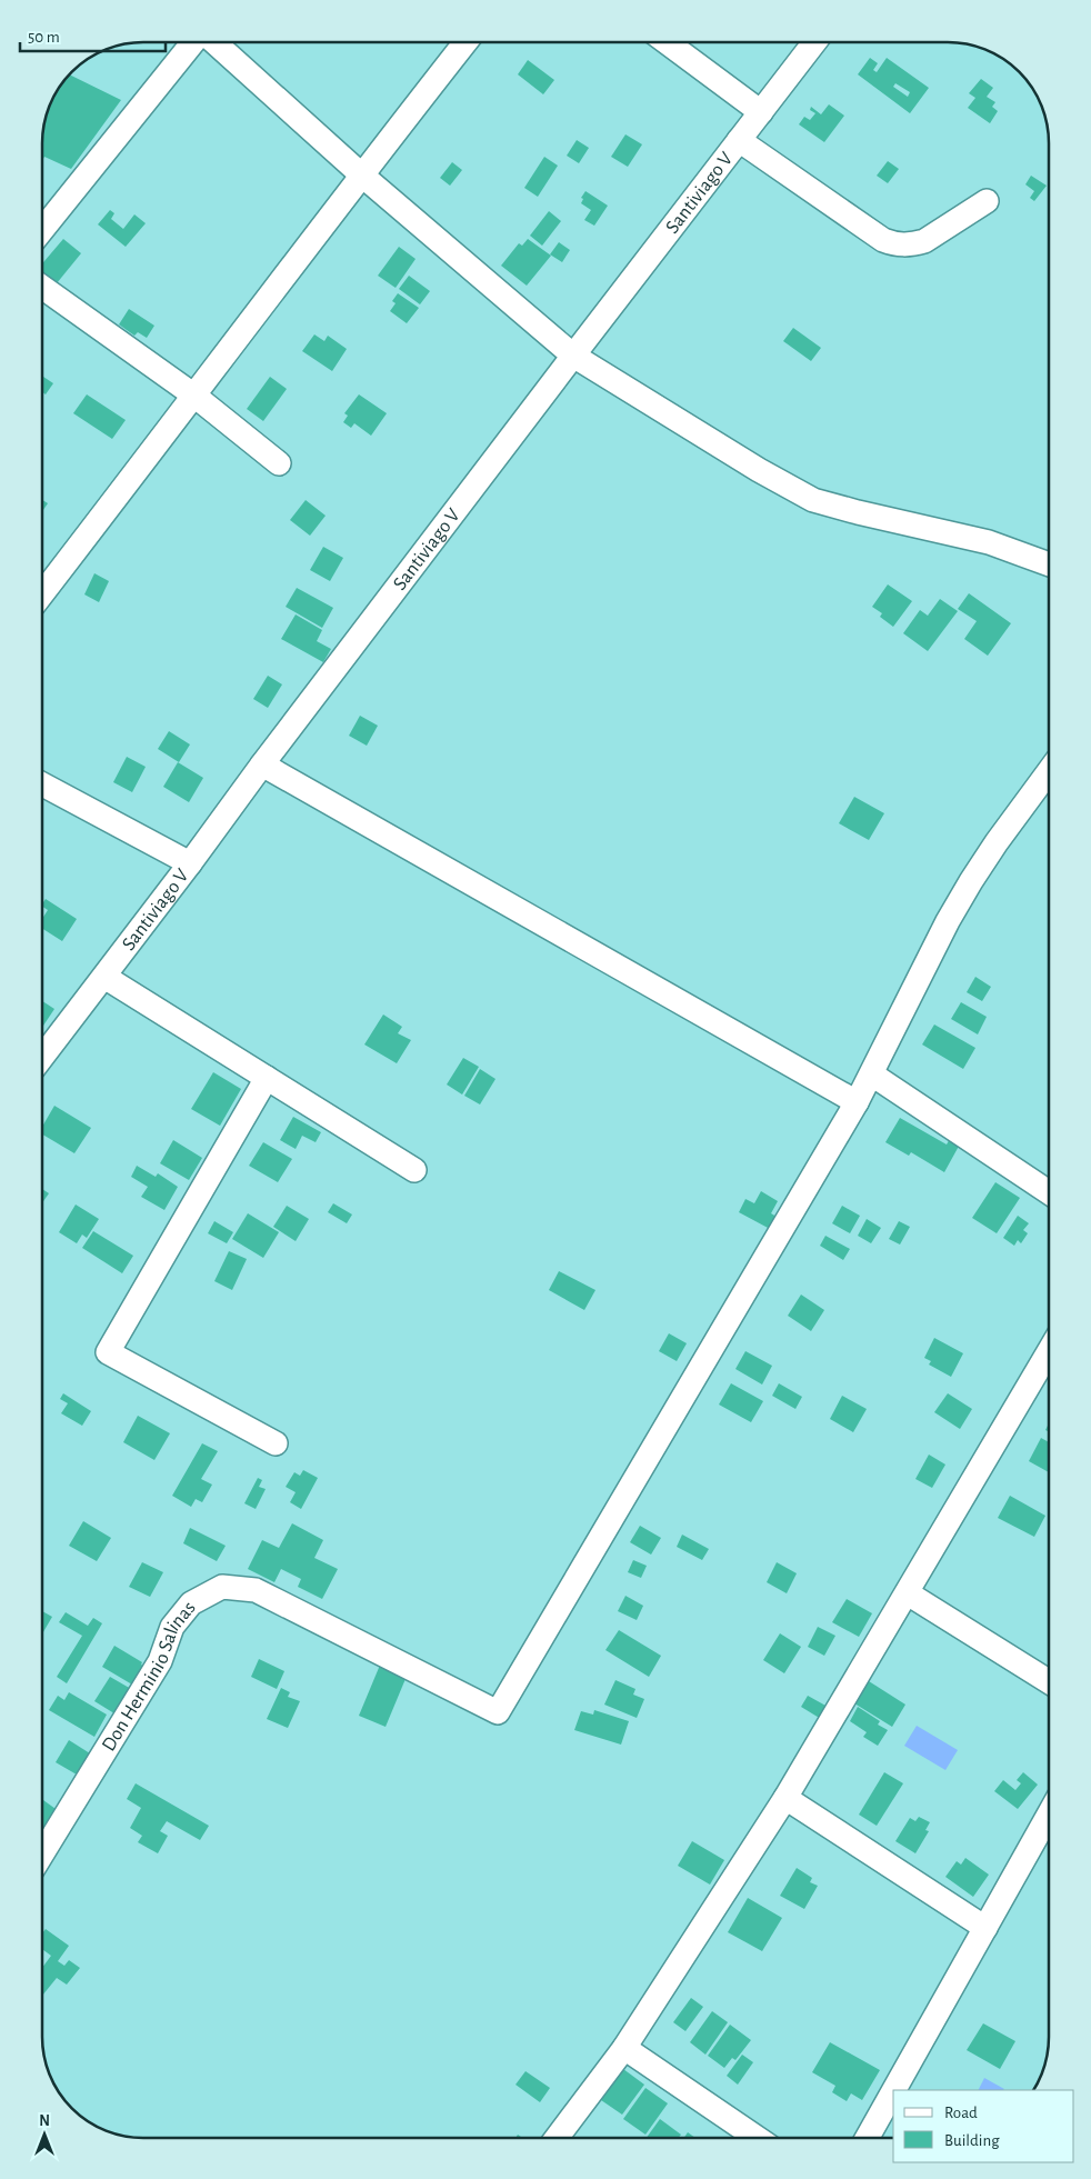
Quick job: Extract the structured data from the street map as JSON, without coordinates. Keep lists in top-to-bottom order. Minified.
{"streets":{"street":["Santiviago V","Don Herminio Salinas"]},"legend":["Road","Building"],"scale_bar":"50 m","north":"top"}
